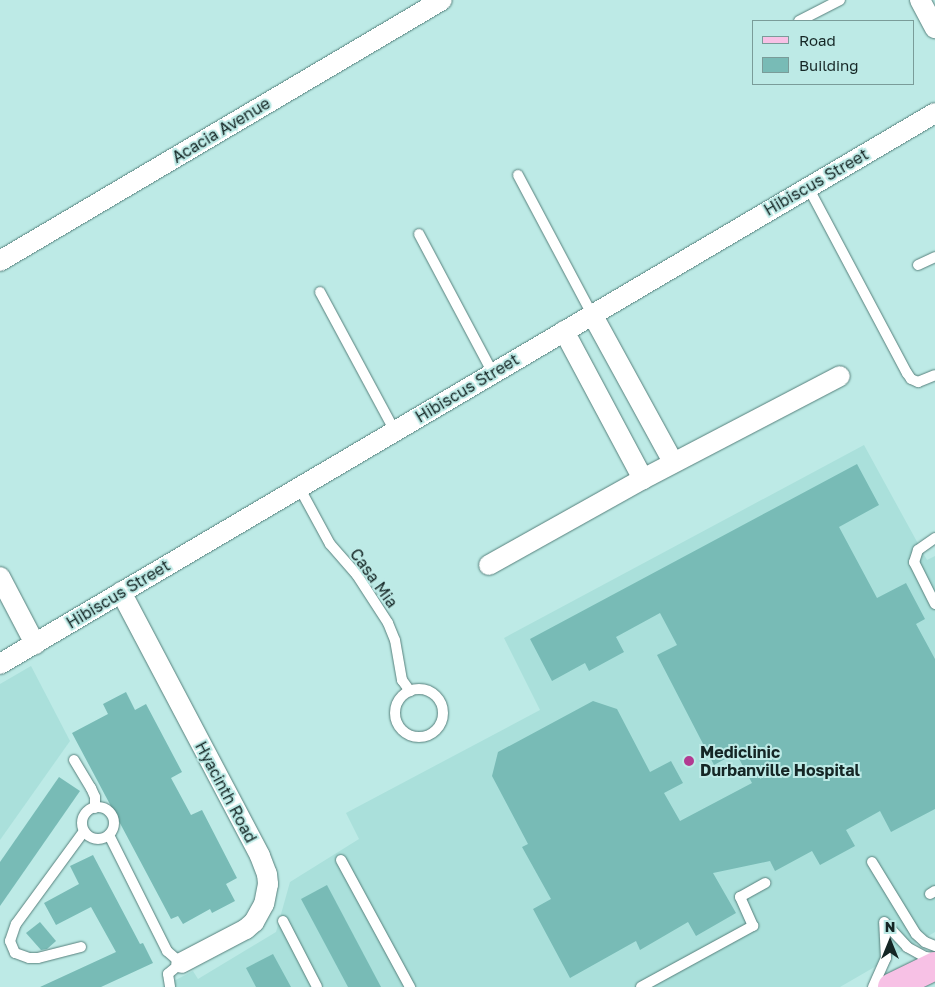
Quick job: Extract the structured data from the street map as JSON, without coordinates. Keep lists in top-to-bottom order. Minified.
{"streets":{"street":["Acacia Avenue","Hibiscus Street","Hyacinth Road"],"lane":["Casa Mia"]},"crossings":[["Hibiscus Street","Casa Mia"],["Hibiscus Street","Hyacinth Road"]],"places":["Mediclinic Durbanville Hospital"],"legend":["Road","Building"],"north":"top"}
